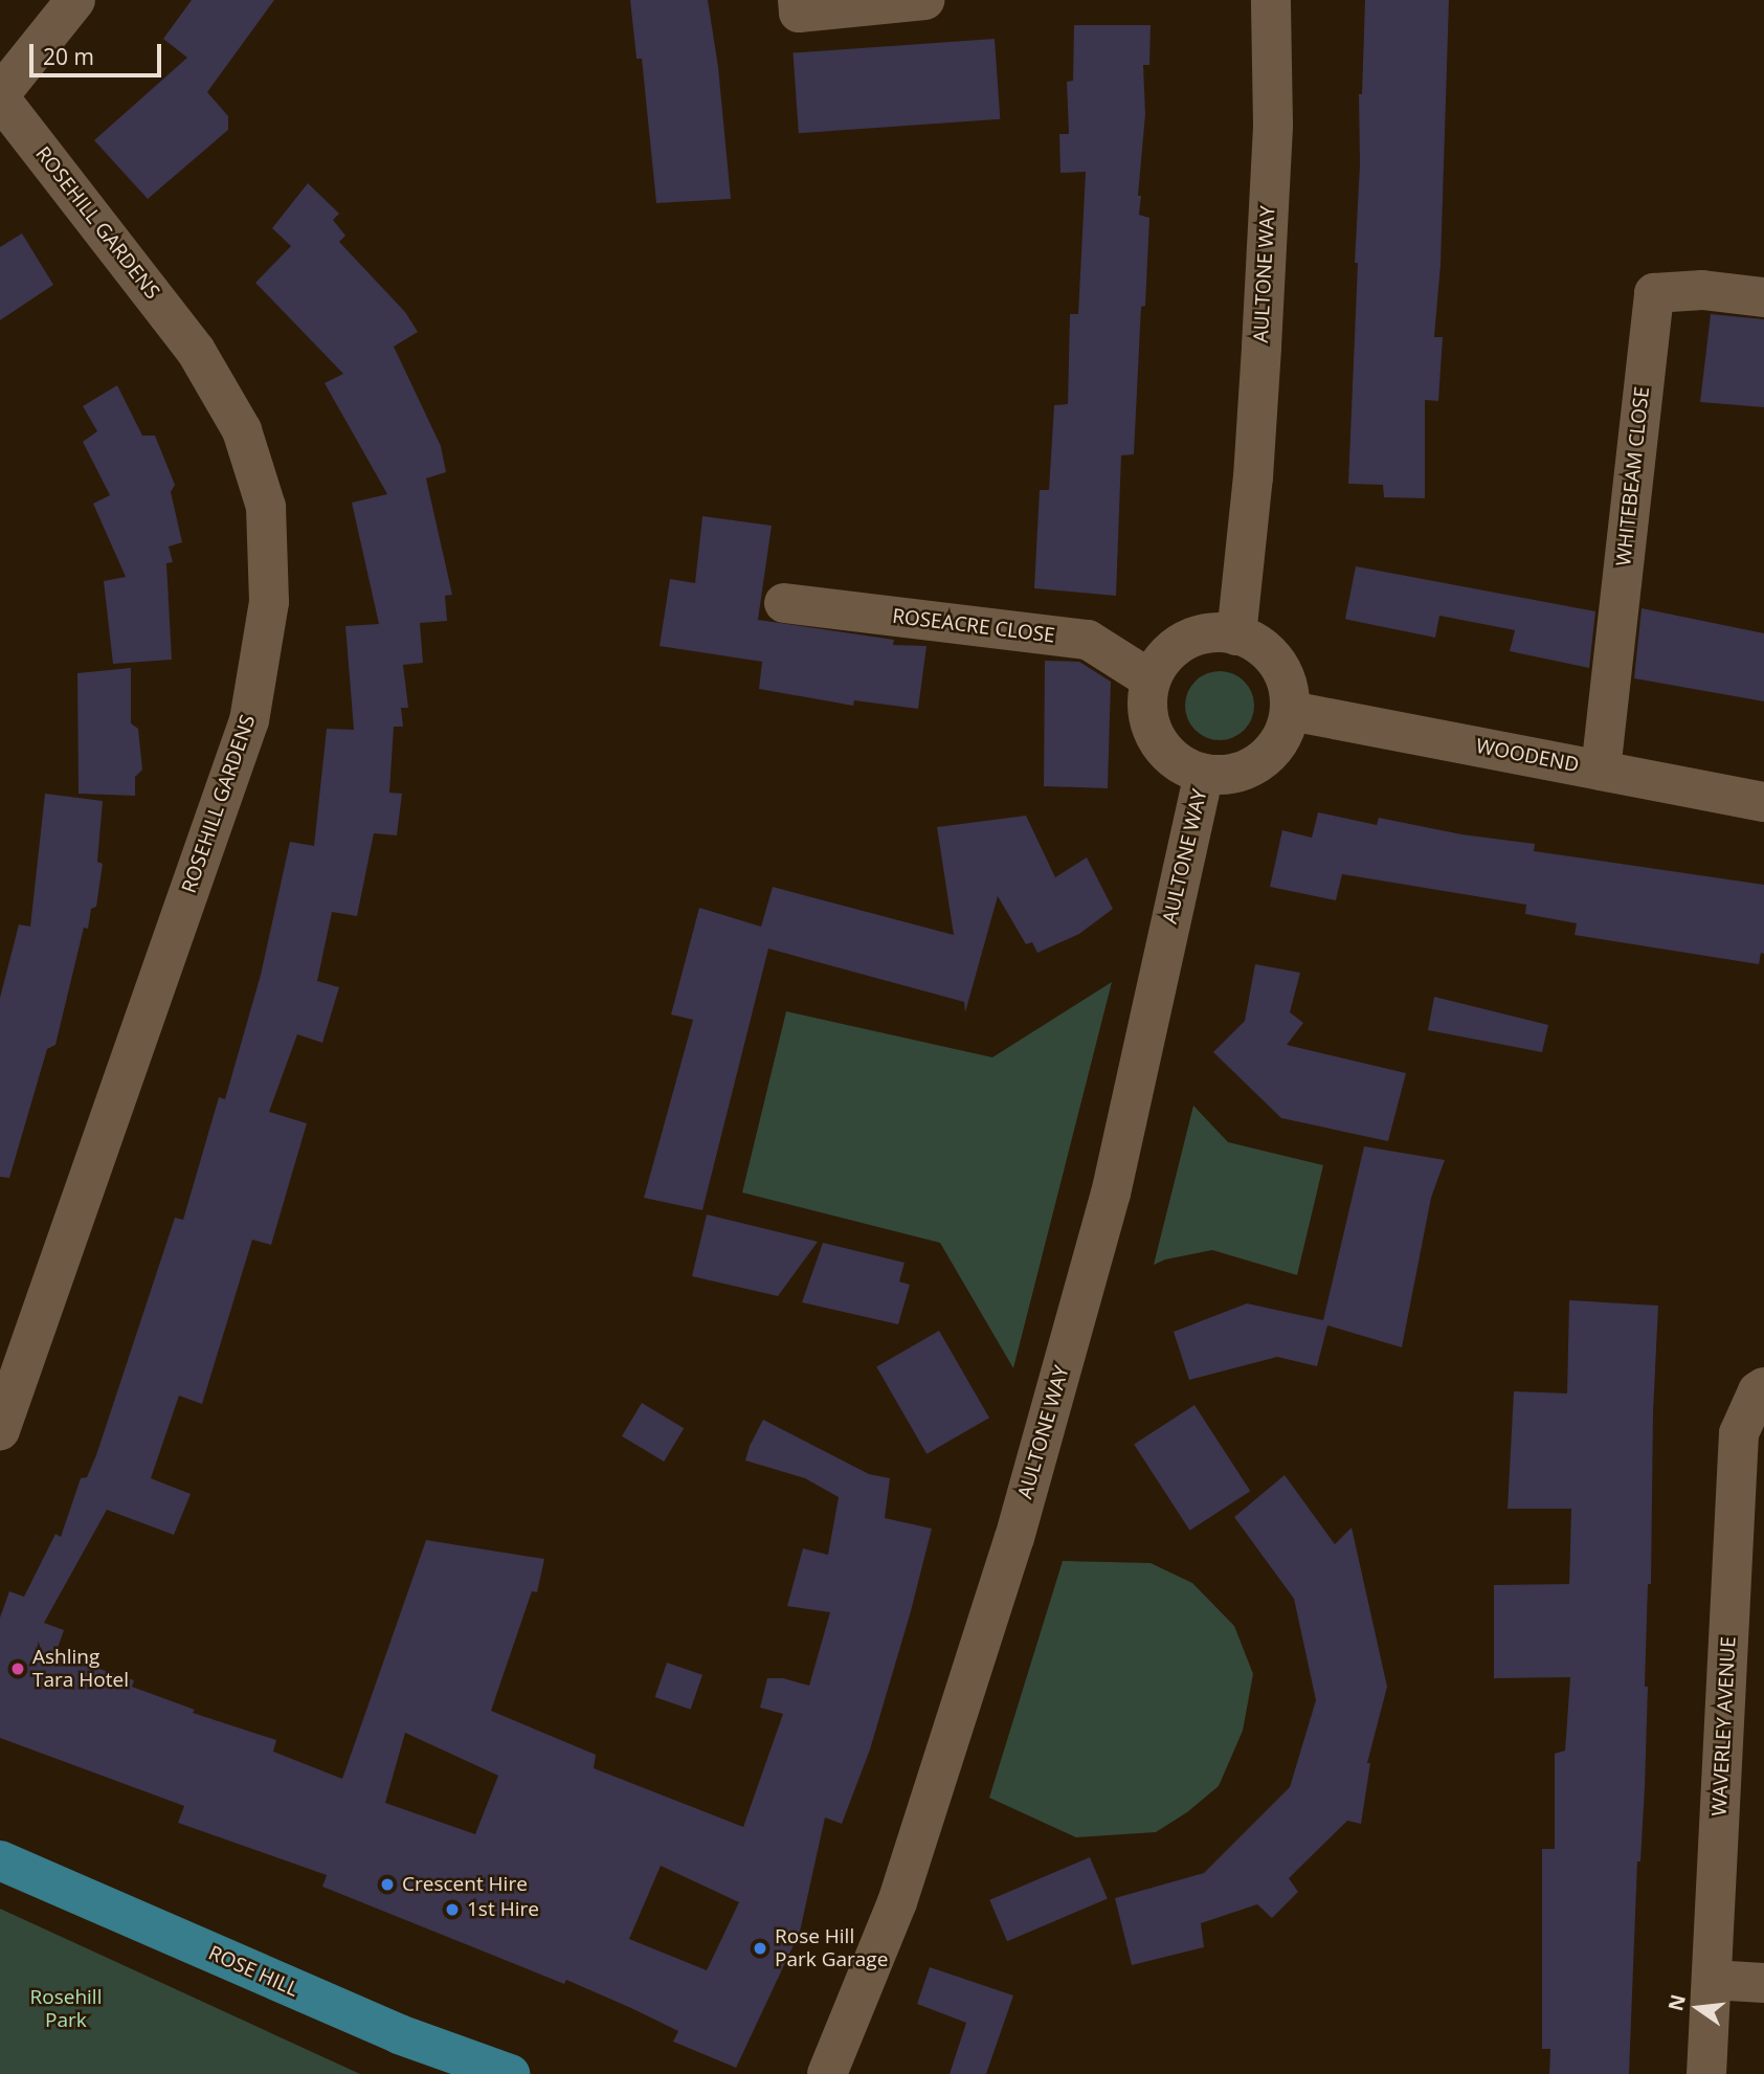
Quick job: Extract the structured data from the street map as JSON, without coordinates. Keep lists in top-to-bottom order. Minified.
{"streets":{"main road":["ROSE HILL"],"street":["ROSEHILL GARDENS","AULTONE WAY","WHITEBEAM CLOSE","ROSEACRE CLOSE","WOODEND","WAVERLEY AVENUE"]},"crossings":[["AULTONE WAY","ROSEACRE CLOSE"],["AULTONE WAY","WOODEND"],["WHITEBEAM CLOSE","WOODEND"],["ROSEACRE CLOSE","WOODEND"]],"parks":["Rosehill Park"],"places":["Ashling Tara Hotel","Crescent Hire","1st Hire","Rose Hill Park Garage"],"scale_bar":"20 m","north":"left"}
